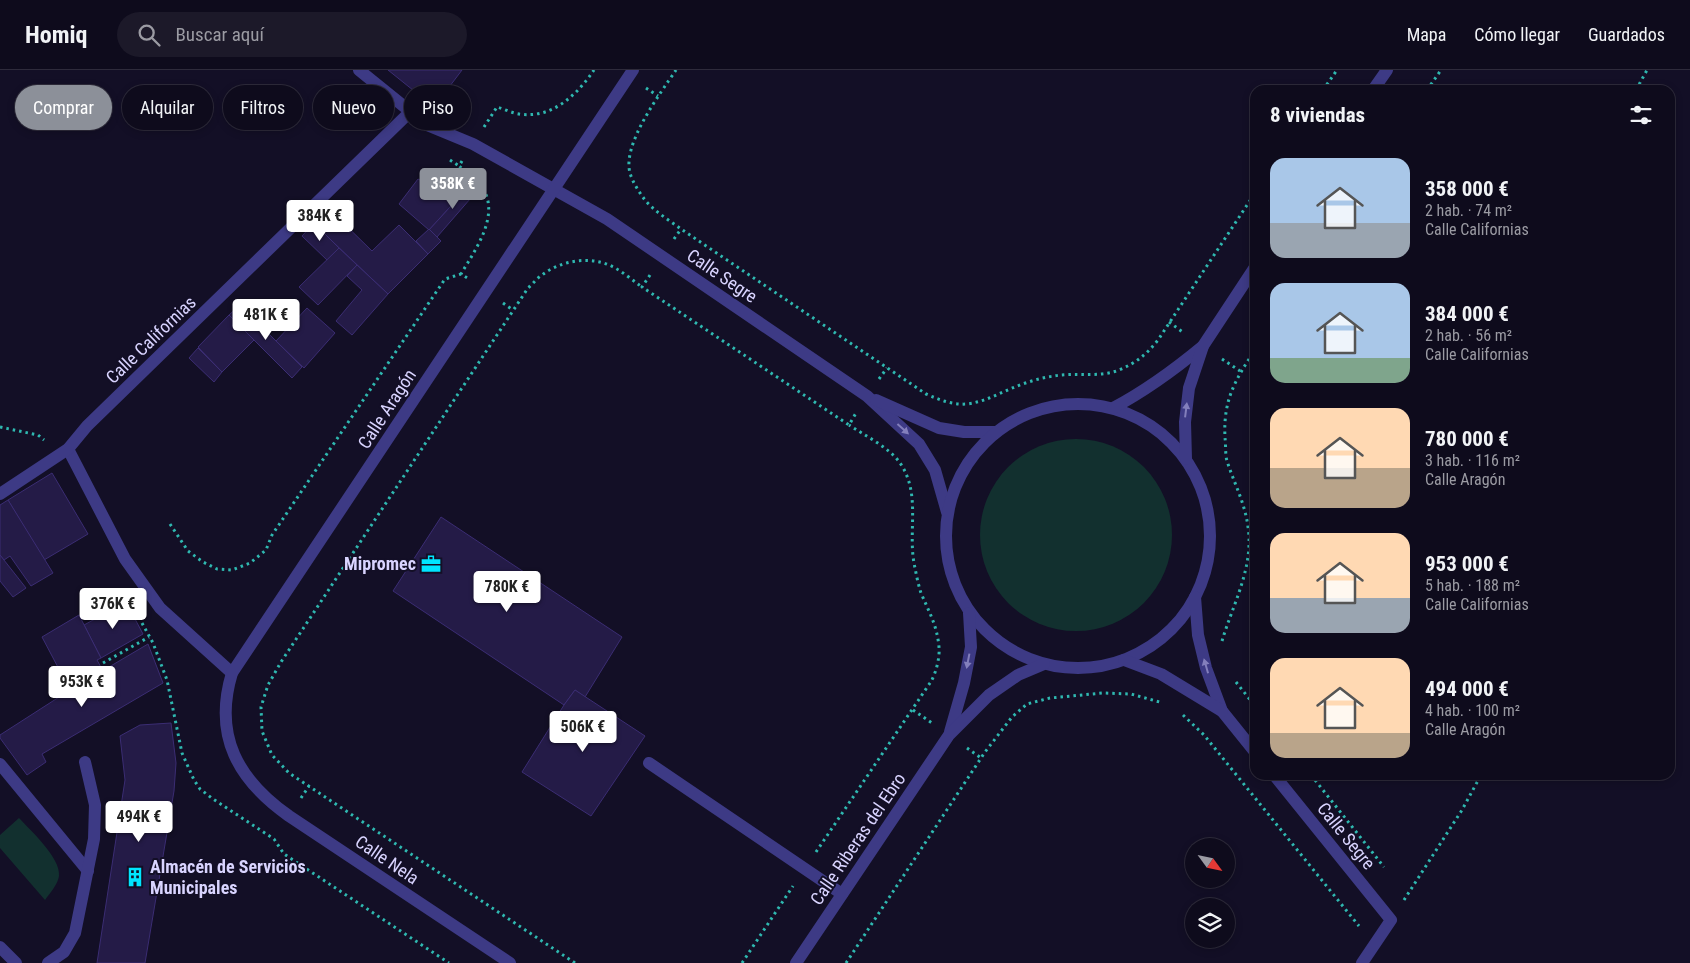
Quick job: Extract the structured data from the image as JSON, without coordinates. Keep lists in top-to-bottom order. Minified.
{"streets":{"street":["Calle Segre","Calle Californias","Calle Aragón","Calle Riberas del Ebro","Calle Nela"]},"crossings":[["Calle Segre","Calle Aragón"],["Calle Aragón","Calle Nela"]],"places":{"office":["Mipromec"],"building":["Almacén de Servicios Municipales"]},"north":"bottom right","page":{"header":"Homiq","search":"Buscar aquí","nav":["Mapa","Cómo llegar","Guardados"],"chip":["Comprar","Alquilar","Filtros","Nuevo","Piso"],"heading":"8 viviendas","list":[{"name":"358 000 €","note":"2 hab. · 74 m² · Calle Californias"},{"name":"384 000 €","note":"2 hab. · 56 m² · Calle Californias"},{"name":"780 000 €","note":"3 hab. · 116 m² · Calle Aragón"},{"name":"953 000 €","note":"5 hab. · 188 m² · Calle Californias"},{"name":"494 000 €","note":"4 hab. · 100 m² · Calle Aragón"}],"price":["358K €","384K €","481K €","780K €","376K €","953K €","506K €","494K €"]}}
